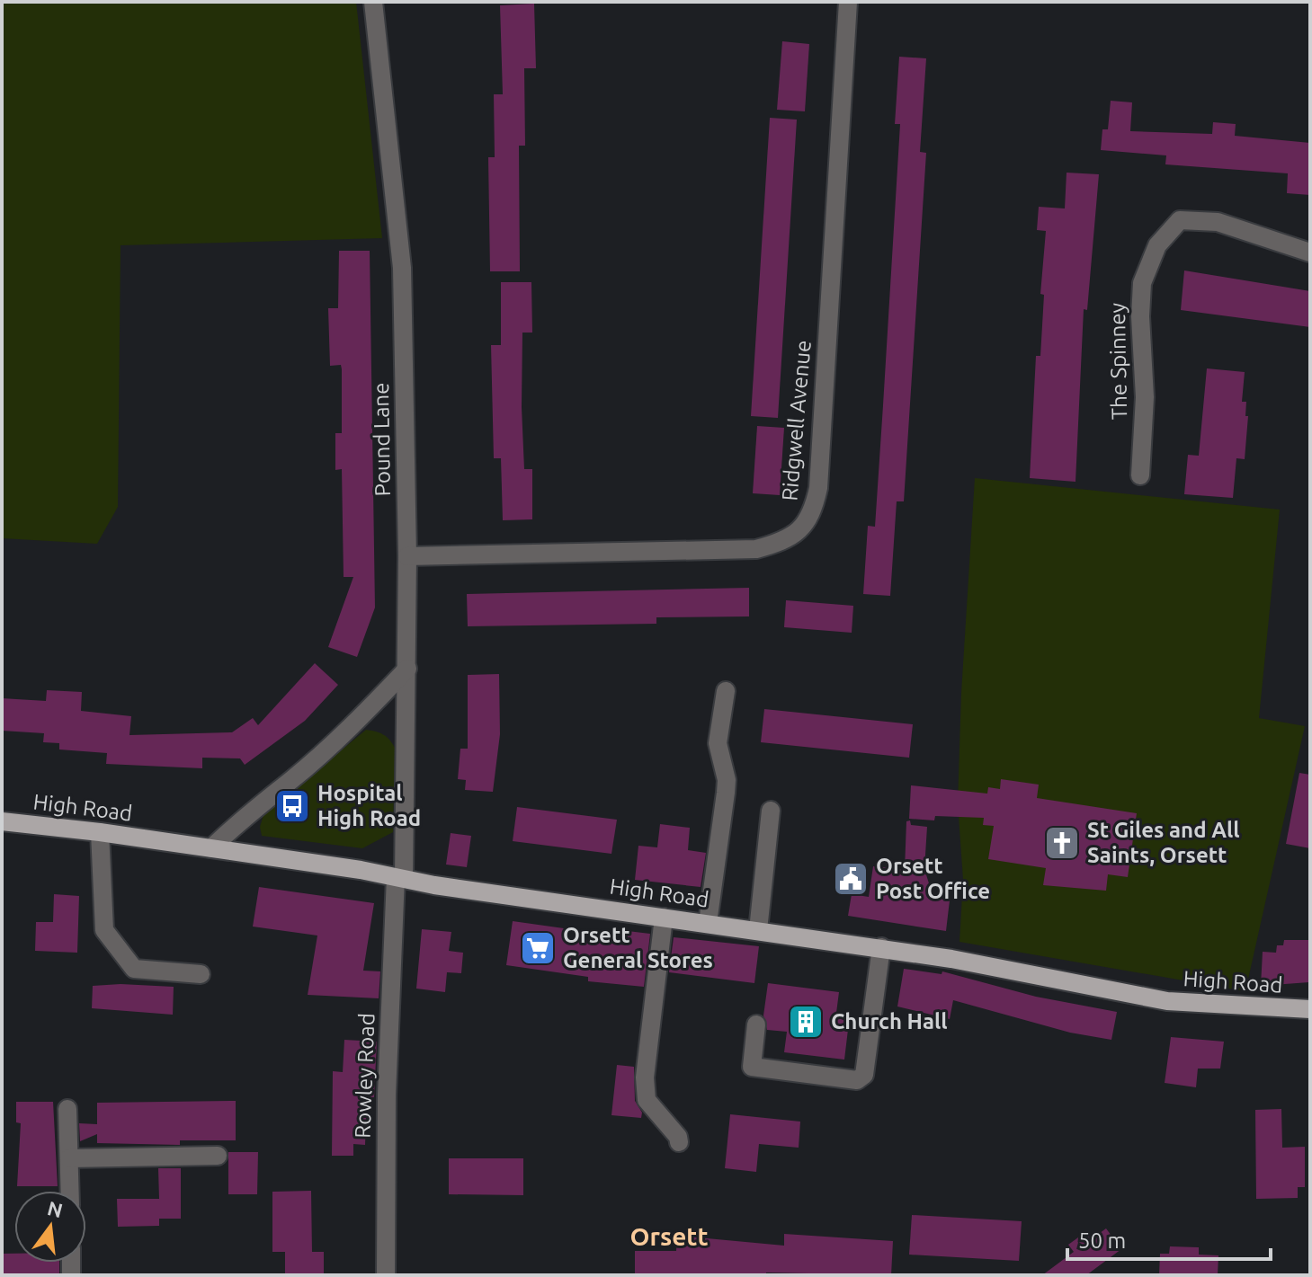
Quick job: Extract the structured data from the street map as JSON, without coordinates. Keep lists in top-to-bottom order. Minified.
{"streets":{"main road":["High Road"],"street":["The Spinney","Ridgwell Avenue","Pound Lane","Rowley Road"]},"crossings":[["Ridgwell Avenue","Pound Lane"],["Pound Lane","High Road"],["Pound Lane","Rowley Road"],["High Road","Rowley Road"]],"districts":["Orsett"],"places":{"bus stop":["Hospital High Road"],"church":["St Giles and All Saints, Orsett"],"public building":["Orsett Post Office"],"supermarket":["Orsett General Stores"],"building":["Church Hall"]},"scale_bar":"50 m","north":"top"}
